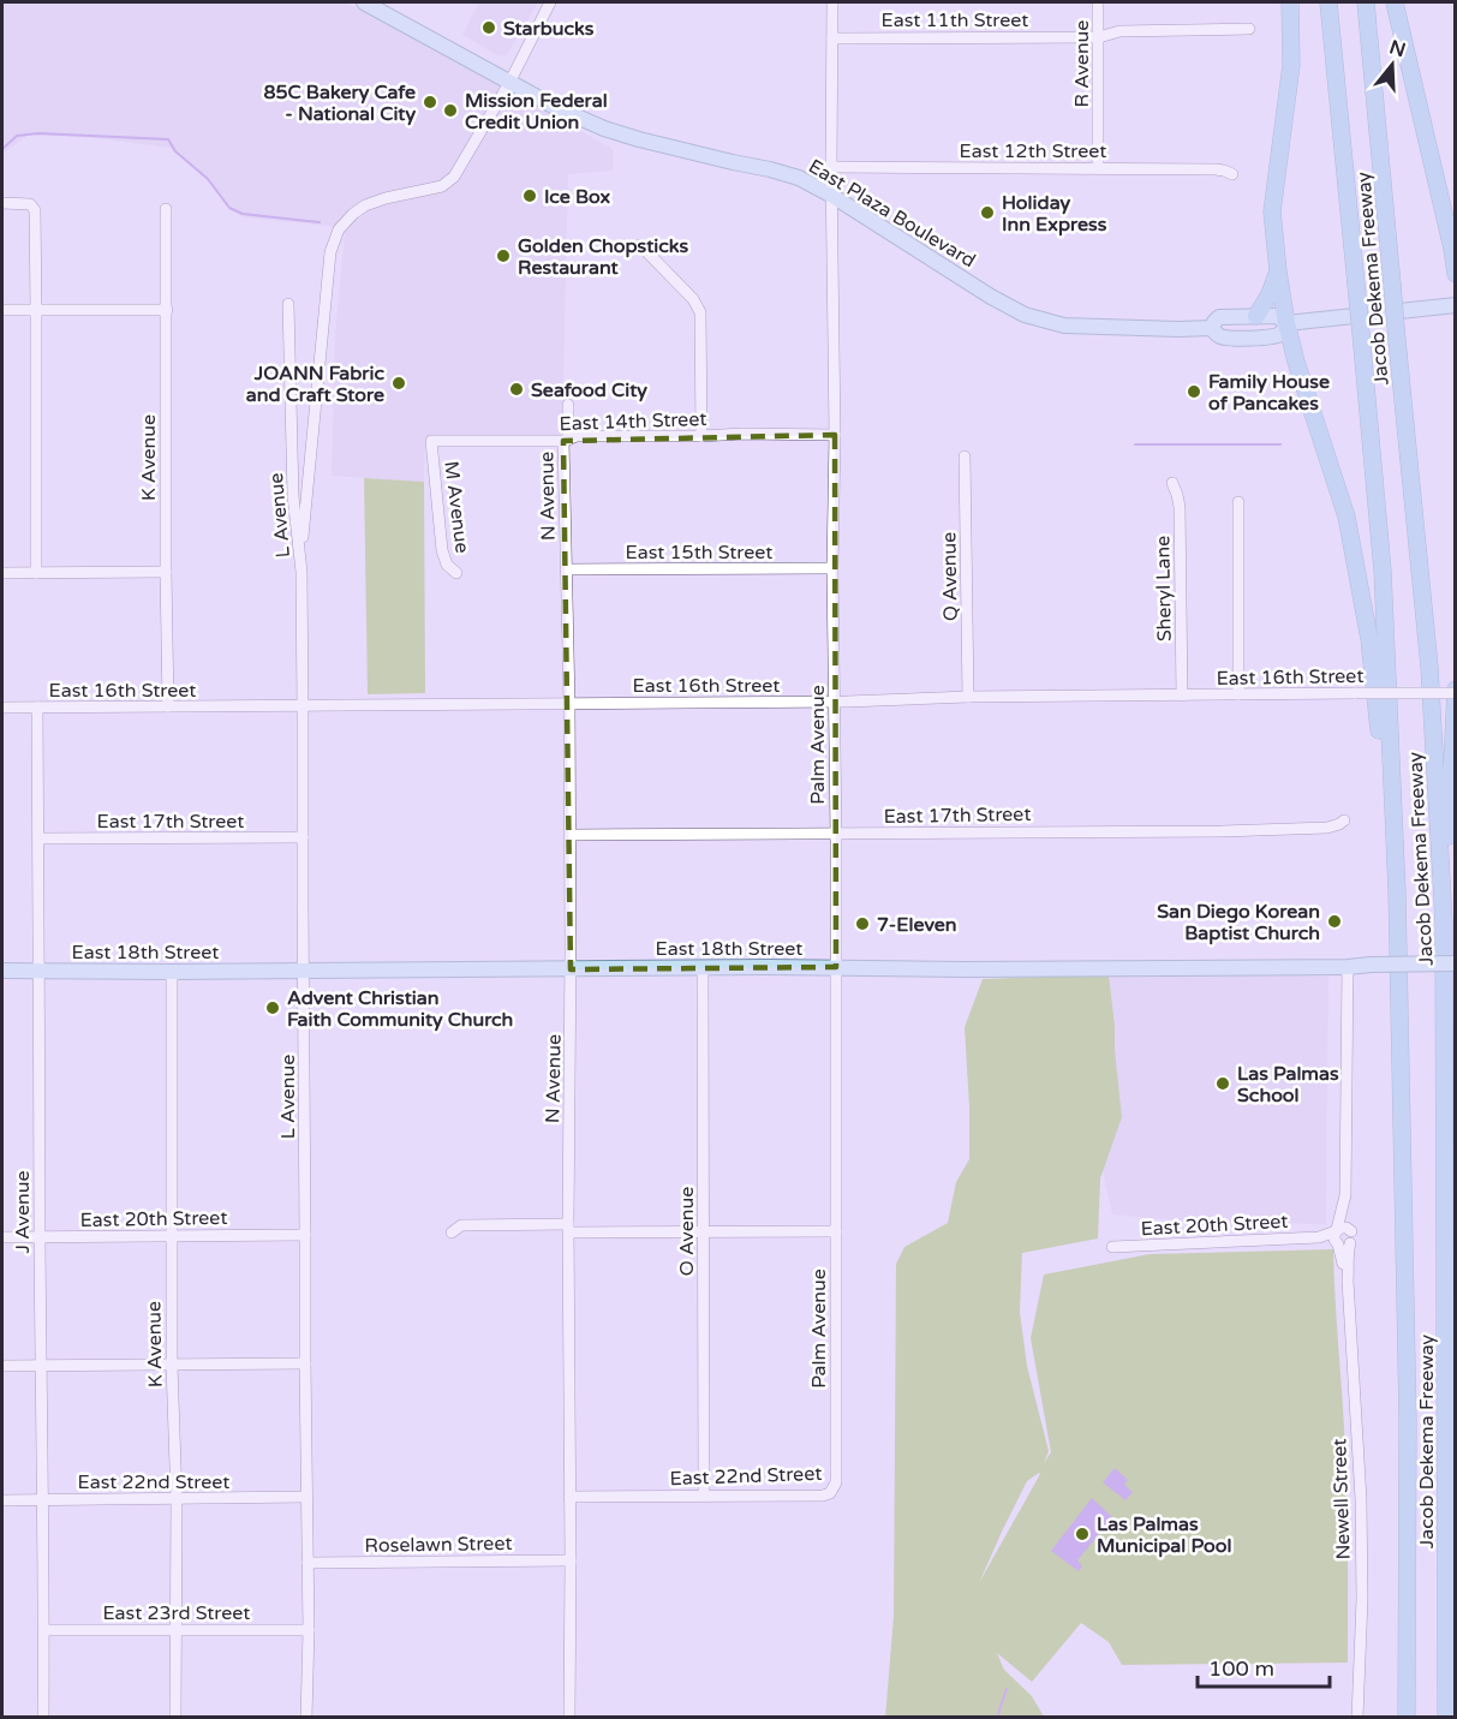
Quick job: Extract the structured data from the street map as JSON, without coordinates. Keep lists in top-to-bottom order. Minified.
{"streets":{"highway":["Jacob Dekema Freeway"],"main road":["East Plaza Boulevard","East 18th Street"],"street":["East 11th Street","R Avenue","East 12th Street","East 14th Street","K Avenue","N Avenue","M Avenue","L Avenue","East 15th Street","Q Avenue","Sheryl Lane","East 16th Street","Palm Avenue","East 17th Street","J Avenue","East 20th Street","O Avenue","East 22nd Street","Newell Street","Roselawn Street","East 23rd Street"]},"crossings":[["East 11th Street","R Avenue"],["East 11th Street","Palm Avenue"],["R Avenue","East 12th Street"],["East 12th Street","Palm Avenue"],["East Plaza Boulevard","Palm Avenue"],["East 14th Street","N Avenue"],["East 14th Street","M Avenue"],["East 14th Street","Palm Avenue"],["K Avenue","East 16th Street"],["K Avenue","East 18th Street"],["K Avenue","East 20th Street"],["K Avenue","East 22nd Street"],["K Avenue","East 23rd Street"],["N Avenue","East 15th Street"],["N Avenue","East 16th Street"],["N Avenue","East 17th Street"],["N Avenue","East 18th Street"],["N Avenue","East 22nd Street"],["N Avenue","Roselawn Street"],["L Avenue","East 16th Street"],["L Avenue","East 17th Street"],["L Avenue","East 18th Street"],["L Avenue","East 20th Street"],["L Avenue","East 22nd Street"],["L Avenue","Roselawn Street"],["L Avenue","East 23rd Street"],["East 15th Street","Palm Avenue"],["Q Avenue","East 16th Street"],["Sheryl Lane","East 16th Street"],["East 16th Street","Palm Avenue"],["East 16th Street","J Avenue"],["Palm Avenue","East 17th Street"],["Palm Avenue","East 18th Street"],["Palm Avenue","East 22nd Street"],["East 17th Street","J Avenue"],["East 18th Street","J Avenue"],["East 18th Street","O Avenue"],["East 18th Street","Newell Street"],["J Avenue","East 20th Street"],["J Avenue","East 22nd Street"],["J Avenue","East 23rd Street"],["East 20th Street","Newell Street"],["O Avenue","East 22nd Street"]],"places":["Starbucks","85C Bakery Cafe - National City","Mission Federal Credit Union","Ice Box","Holiday Inn Express","Golden Chopsticks Restaurant","JOANN Fabric and Craft Store","Seafood City","Family House of Pancakes","San Diego Korean Baptist Church","7-Eleven","Advent Christian Faith Community Church","Las Palmas School","Las Palmas Municipal Pool"],"scale_bar":"100 m","north":"top"}
